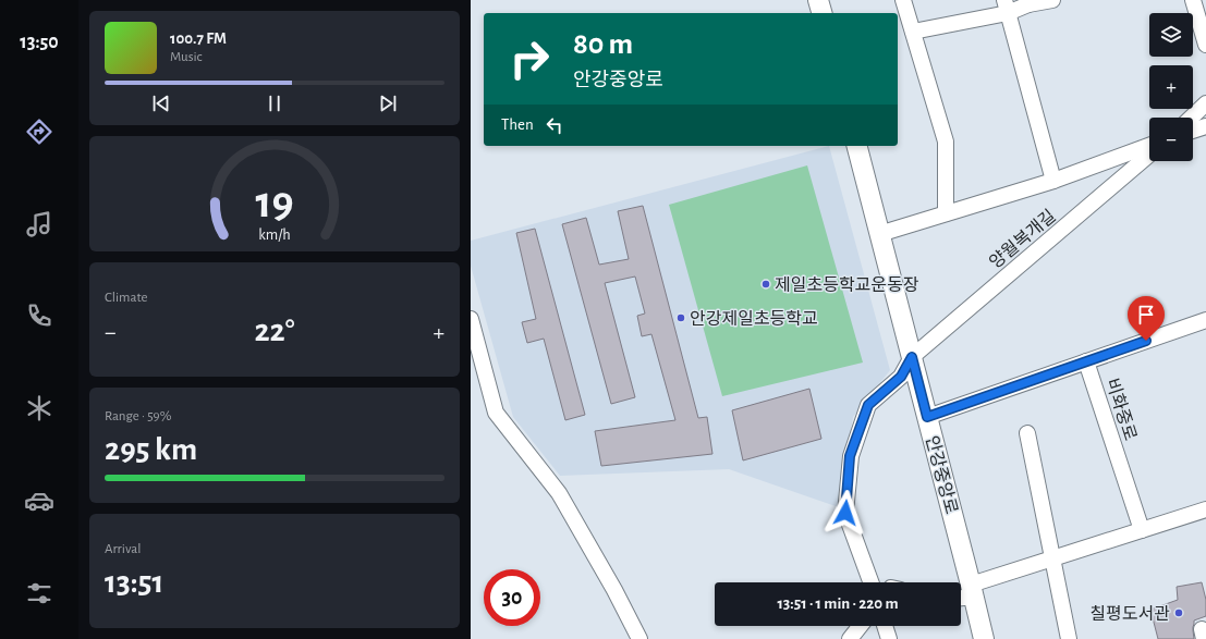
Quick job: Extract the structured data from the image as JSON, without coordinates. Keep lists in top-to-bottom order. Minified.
{"streets":{"main road":["안강중앙로"],"street":["양월복개길","비화중로"]},"crossings":[["양월복개길","안강중앙로"],["비화중로","안강중앙로"]],"places":["제일초등학교운동장","안강제일초등학교","칠평도서관"],"page":{"tabs":"13:50","map_buttons":["+","−"],"turn":["80 m","안강중앙로"],"song":["100.7 FM","Music"],"then":"Then","tile":["Climate",["Range · 59%","295 km"],["Arrival","13:51"]],"heat":["−","22°","+"],"limit":"30","trip":"13:51 · 1 min · 220 m","gauge":["19","km/h"]}}
